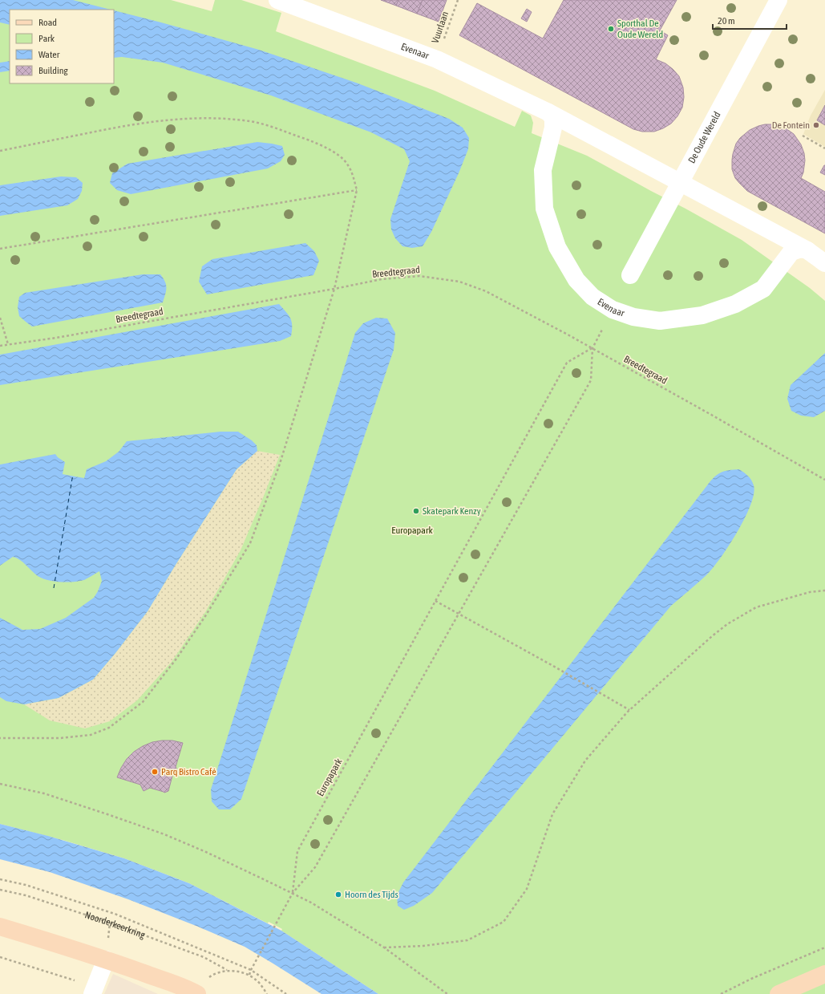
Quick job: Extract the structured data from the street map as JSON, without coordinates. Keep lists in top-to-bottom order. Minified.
{"streets":{"street":["Evenaar","De Oude Wereld"],"path":["Vuurlaan","Breedtegraad","Europapark","Noorderkeerkring"]},"crossings":[["Vuurlaan","Evenaar"],["Evenaar","De Oude Wereld"],["Evenaar","Europapark"],["Breedtegraad","Europapark"]],"parks":["Europapark"],"places":["Sporthal De Oude Wereld","De Fontein","Skatepark Kenzy","Parq Bistro Café","Hoorn des Tijds"],"legend":["Road","Park","Water","Building"],"scale_bar":"20 m"}
